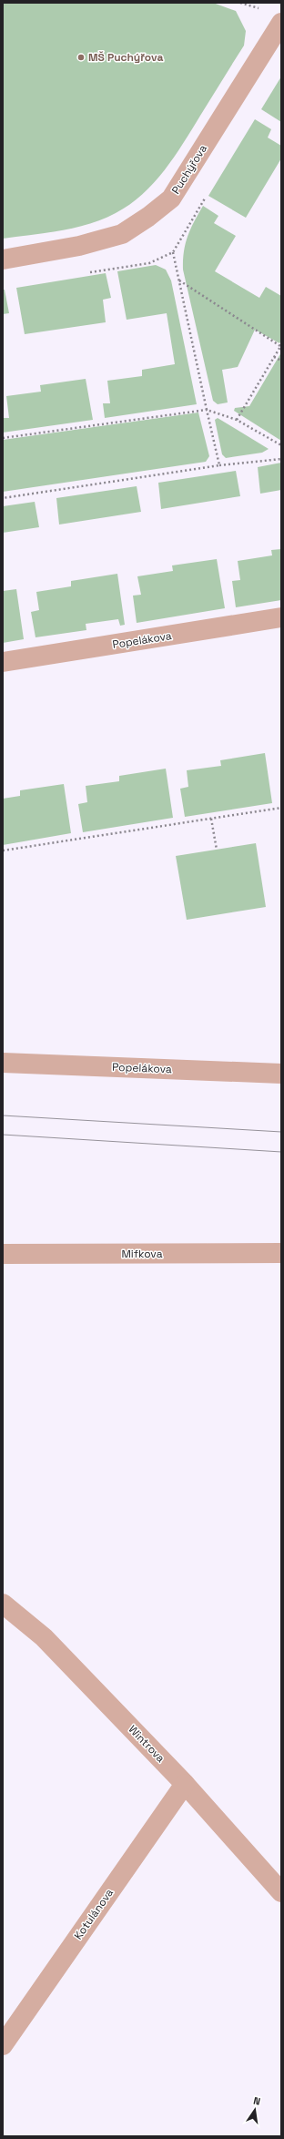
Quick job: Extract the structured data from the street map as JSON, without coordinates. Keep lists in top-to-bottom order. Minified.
{"streets":{"street":["Puchýřova","Popelákova","Mifkova","Wintrova","Kotulánova"]},"crossings":[["Wintrova","Kotulánova"]],"places":["MŠ Puchýřova"],"north":"top"}
